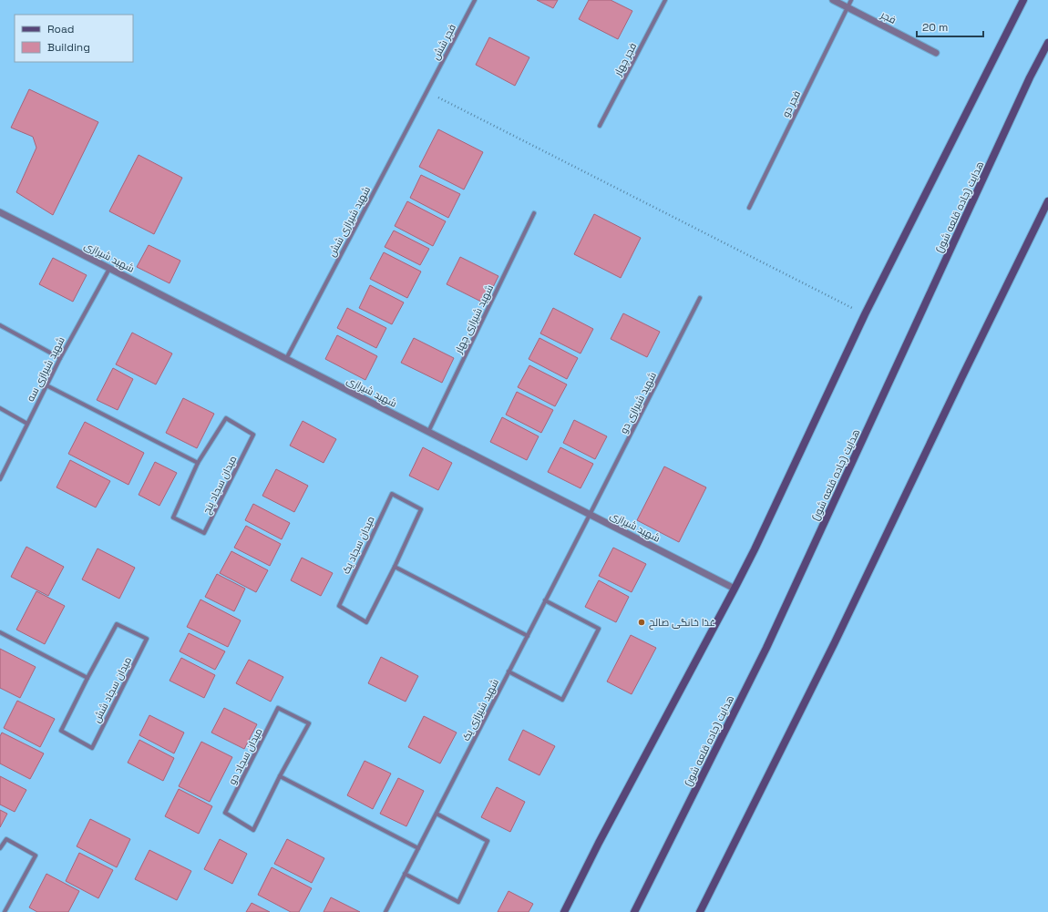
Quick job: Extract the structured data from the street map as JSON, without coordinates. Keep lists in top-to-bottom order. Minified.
{"streets":{"main road":["هدایت (جاده قلعه شور)"],"street":["فجر","فجر شش","فجر چهار","فجر دو","شهید شیرازی شش","شهید شیرازی","شهید شیرازی چهار","شهید شیرازی سه","شهید شیرازی دو","میدان سجاد پنج","میدان سجاد یک","میدان سجاد شش","شهید شیرازی یک","میدان سجاد دو"]},"crossings":[["فجر","فجر دو"],["فجر شش","شهید شیرازی شش"],["شهید شیرازی شش","شهید شیرازی"],["شهید شیرازی","شهید شیرازی چهار"],["شهید شیرازی","شهید شیرازی سه"],["شهید شیرازی","شهید شیرازی دو"],["شهید شیرازی","شهید شیرازی یک"],["شهید شیرازی دو","شهید شیرازی یک"]],"places":["غذا خانگی صالح"],"legend":["Road","Building"],"scale_bar":"20 m"}
